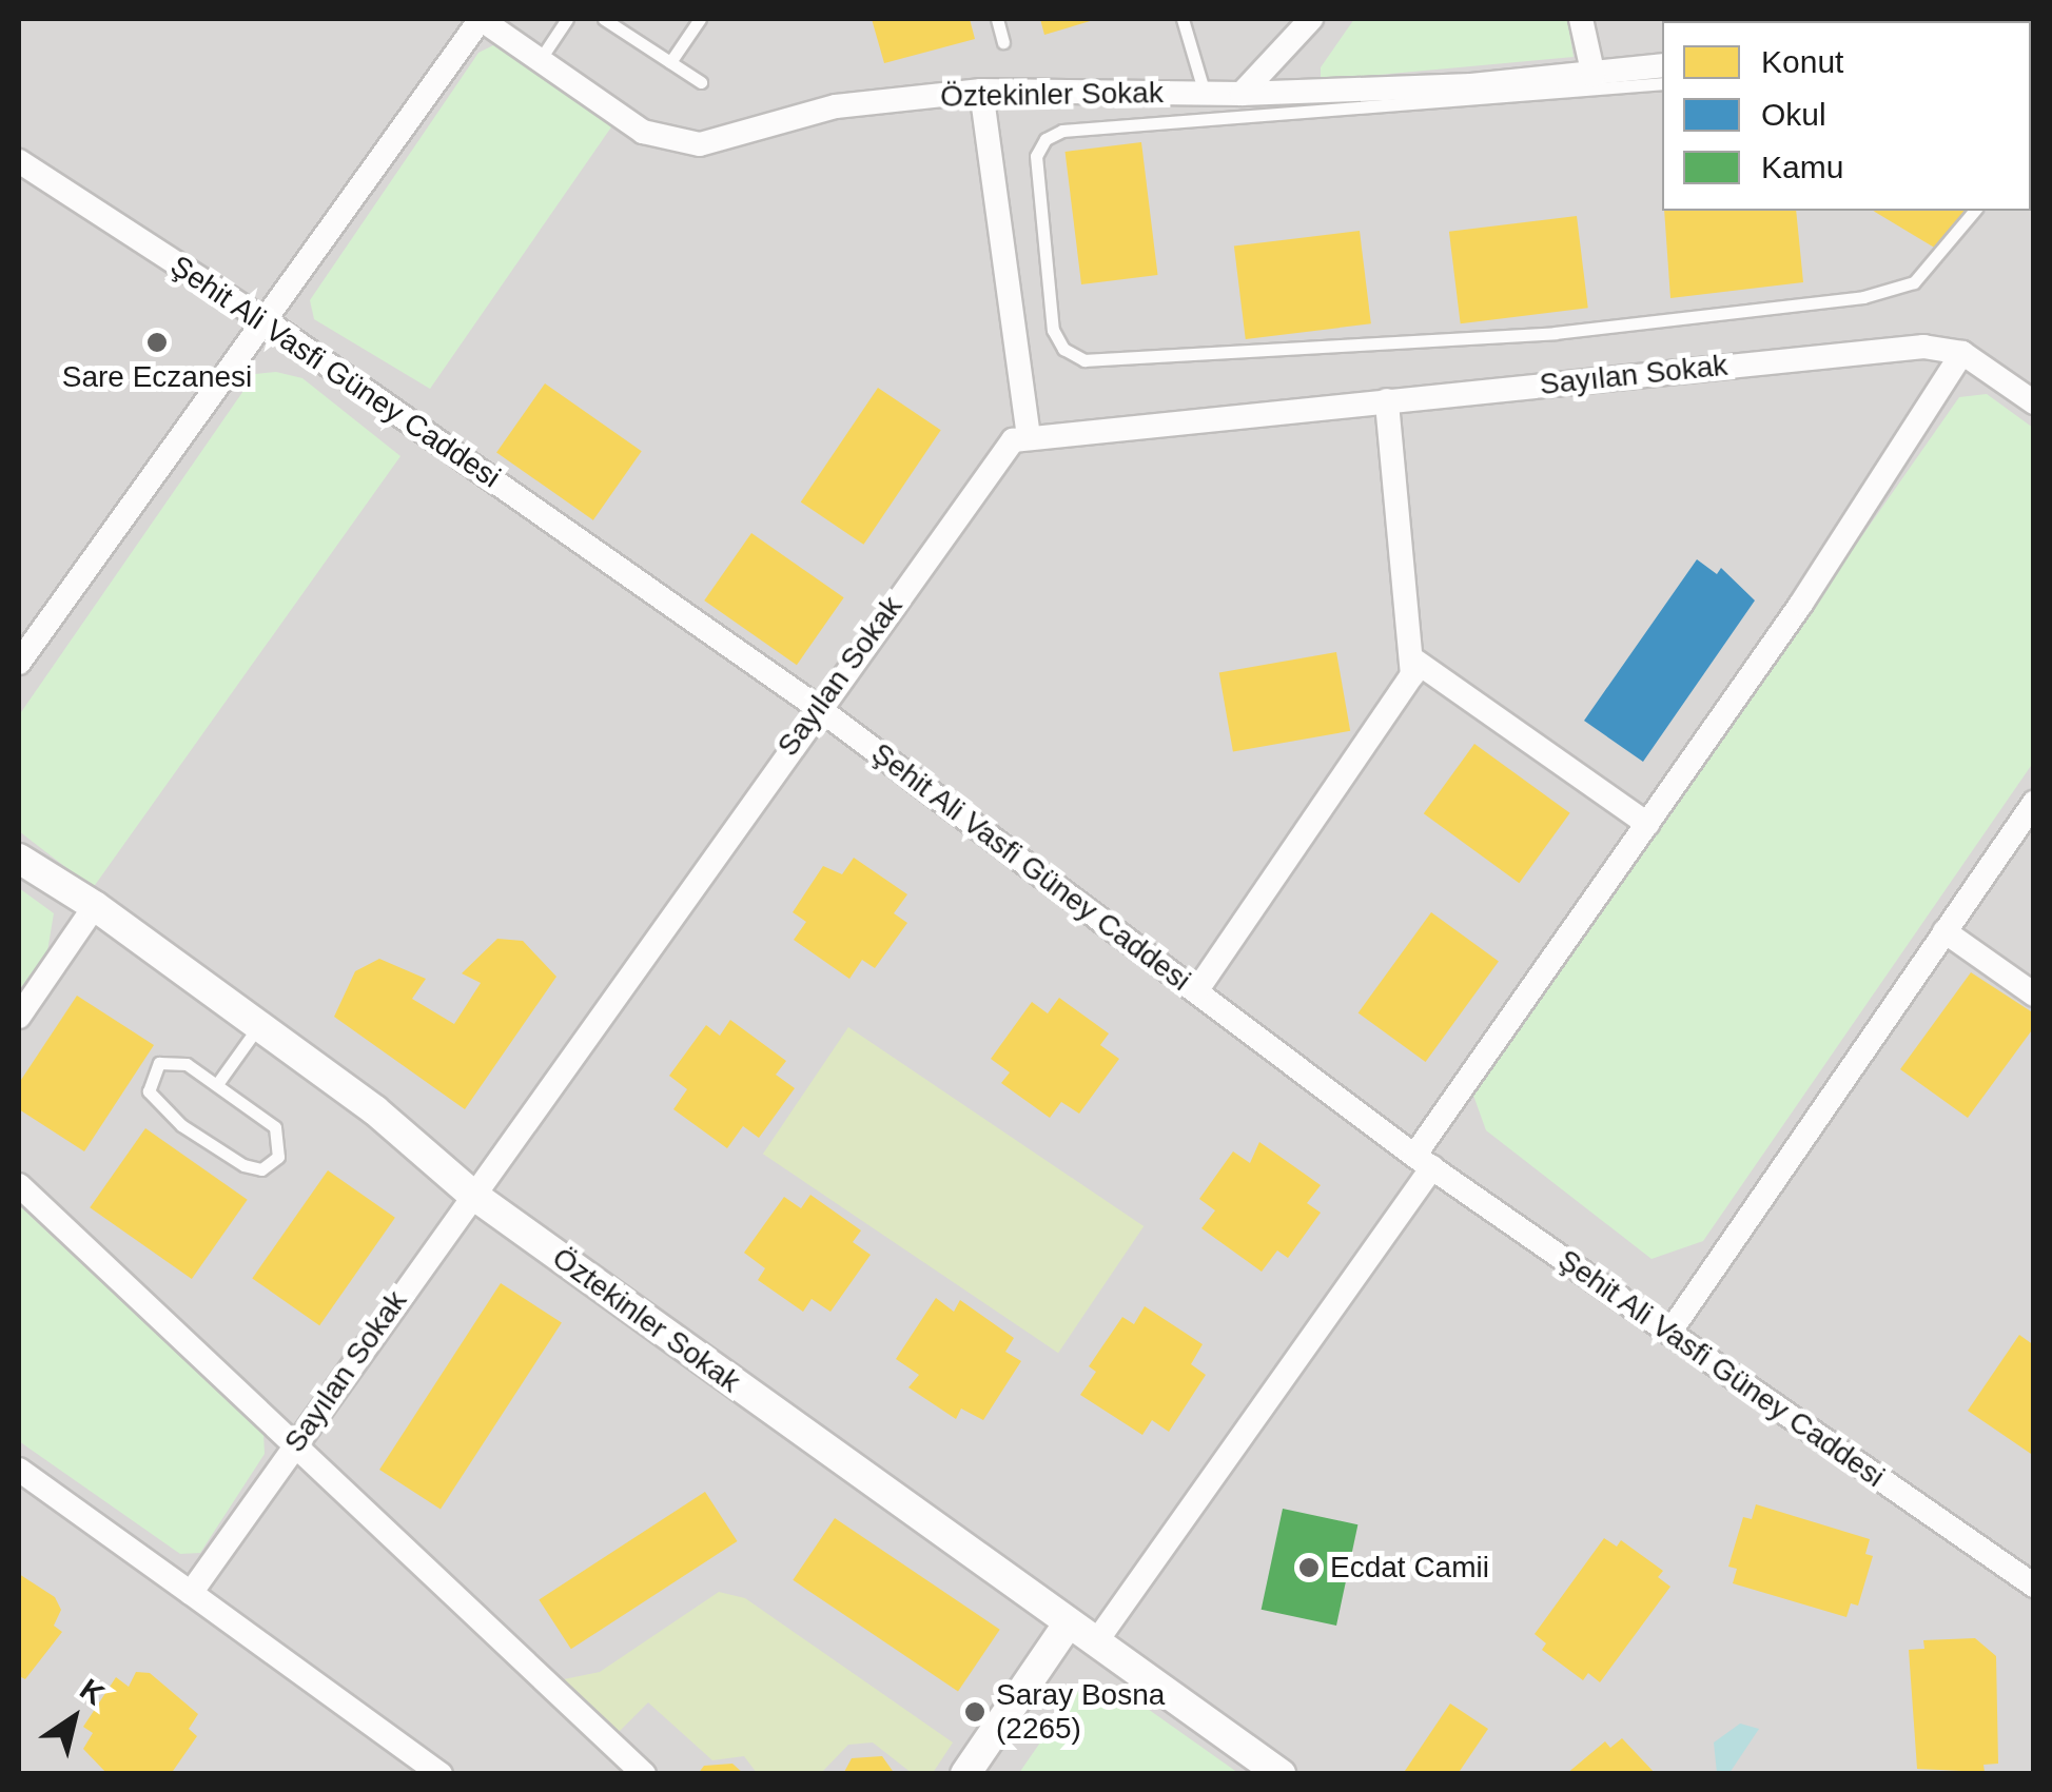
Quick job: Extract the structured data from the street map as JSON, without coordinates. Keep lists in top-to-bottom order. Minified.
{"streets":{"street":["Öztekinler Sokak","Şehit Ali Vasfi Güney Caddesi","Sayılan Sokak"]},"crossings":[["Öztekinler Sokak","Sayılan Sokak"],["Şehit Ali Vasfi Güney Caddesi","Sayılan Sokak"]],"places":["Sare Eczanesi","Ecdat Camii","Saray Bosna (2265)"],"legend":["Konut","Okul","Kamu"],"north":"top right"}
